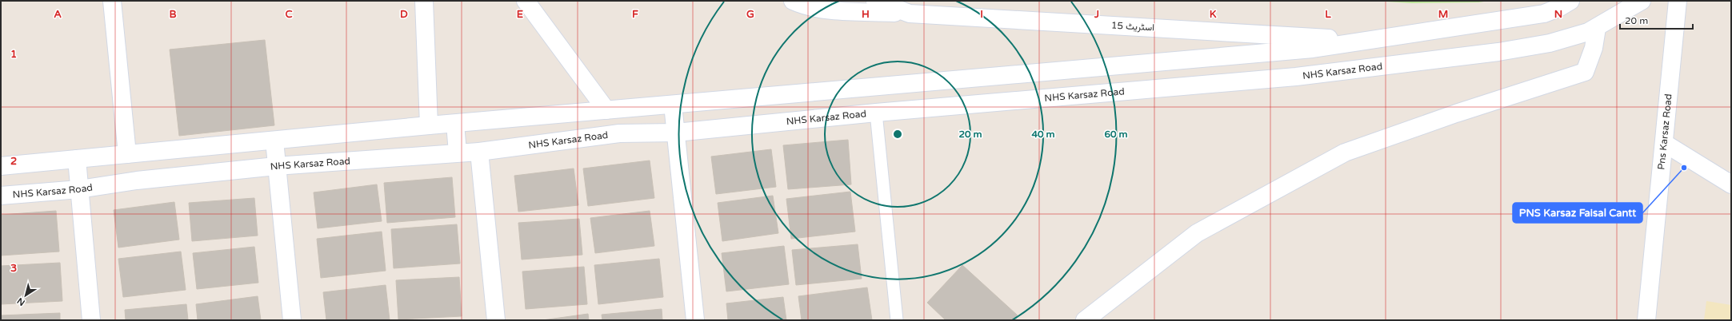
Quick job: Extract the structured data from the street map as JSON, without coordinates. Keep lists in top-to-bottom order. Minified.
{"streets":{"street":["اسٹریٹ 15","NHS Karsaz Road","Pns Karsaz Road"]},"places":["PNS Karsaz Faisal Cantt"],"scale_bar":"20 m","north":"bottom left","grid":{"columns":["A","B","C","D","E","F","G","H","I","J","K","L","M","N"],"rows":["1","2","3"]},"rings":["20 m","40 m","60 m"]}
